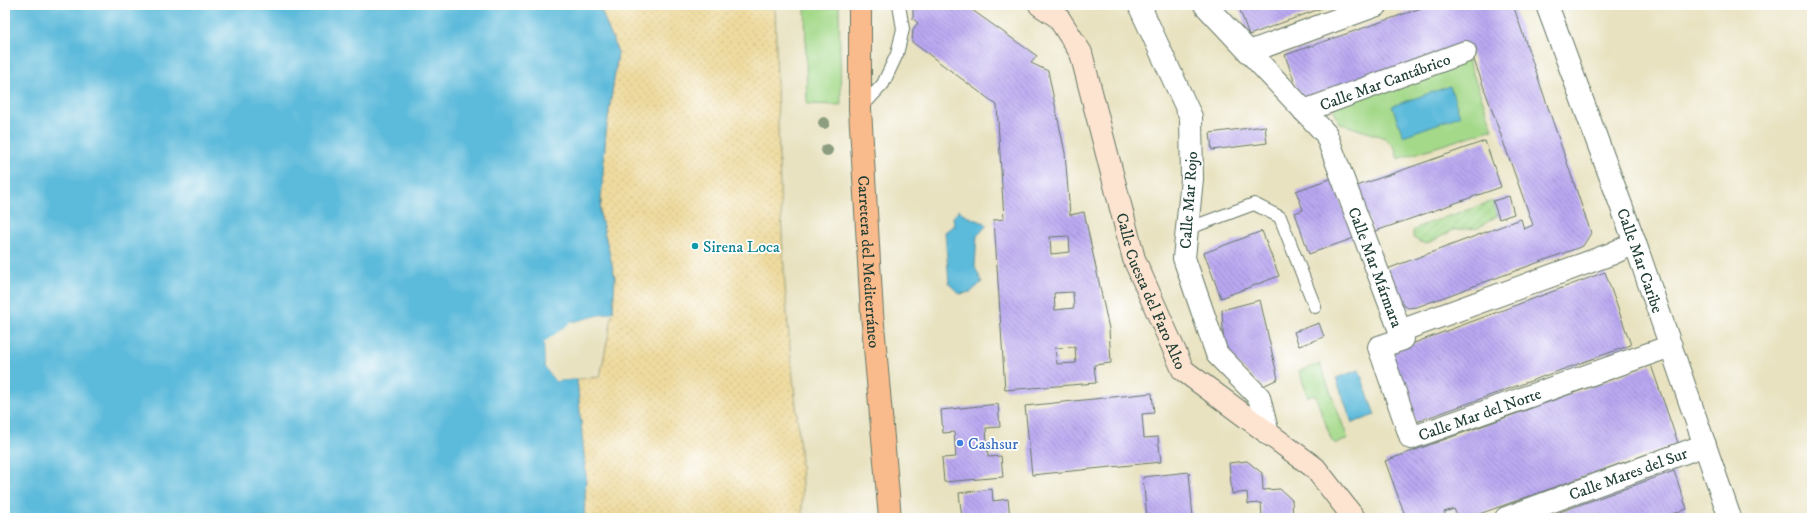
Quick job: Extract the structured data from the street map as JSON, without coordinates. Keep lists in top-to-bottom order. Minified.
{"streets":{"highway":["Carretera del Mediterráneo"],"street":["Calle Mar Cantábrico","Calle Mar Rojo","Calle Mar Caribe","Calle Mar Mármara","Calle Cuesta del Faro Alto","Calle Mar del Norte","Calle Mares del Sur"]},"crossings":[["Calle Mar Cantábrico","Calle Mar Mármara"],["Calle Mar Rojo","Calle Cuesta del Faro Alto"],["Calle Mar Caribe","Calle Mar Mármara"],["Calle Mar Caribe","Calle Mar del Norte"],["Calle Mar Caribe","Calle Mares del Sur"],["Calle Mar Mármara","Calle Mar del Norte"]],"places":["Sirena Loca","Cashsur"]}
